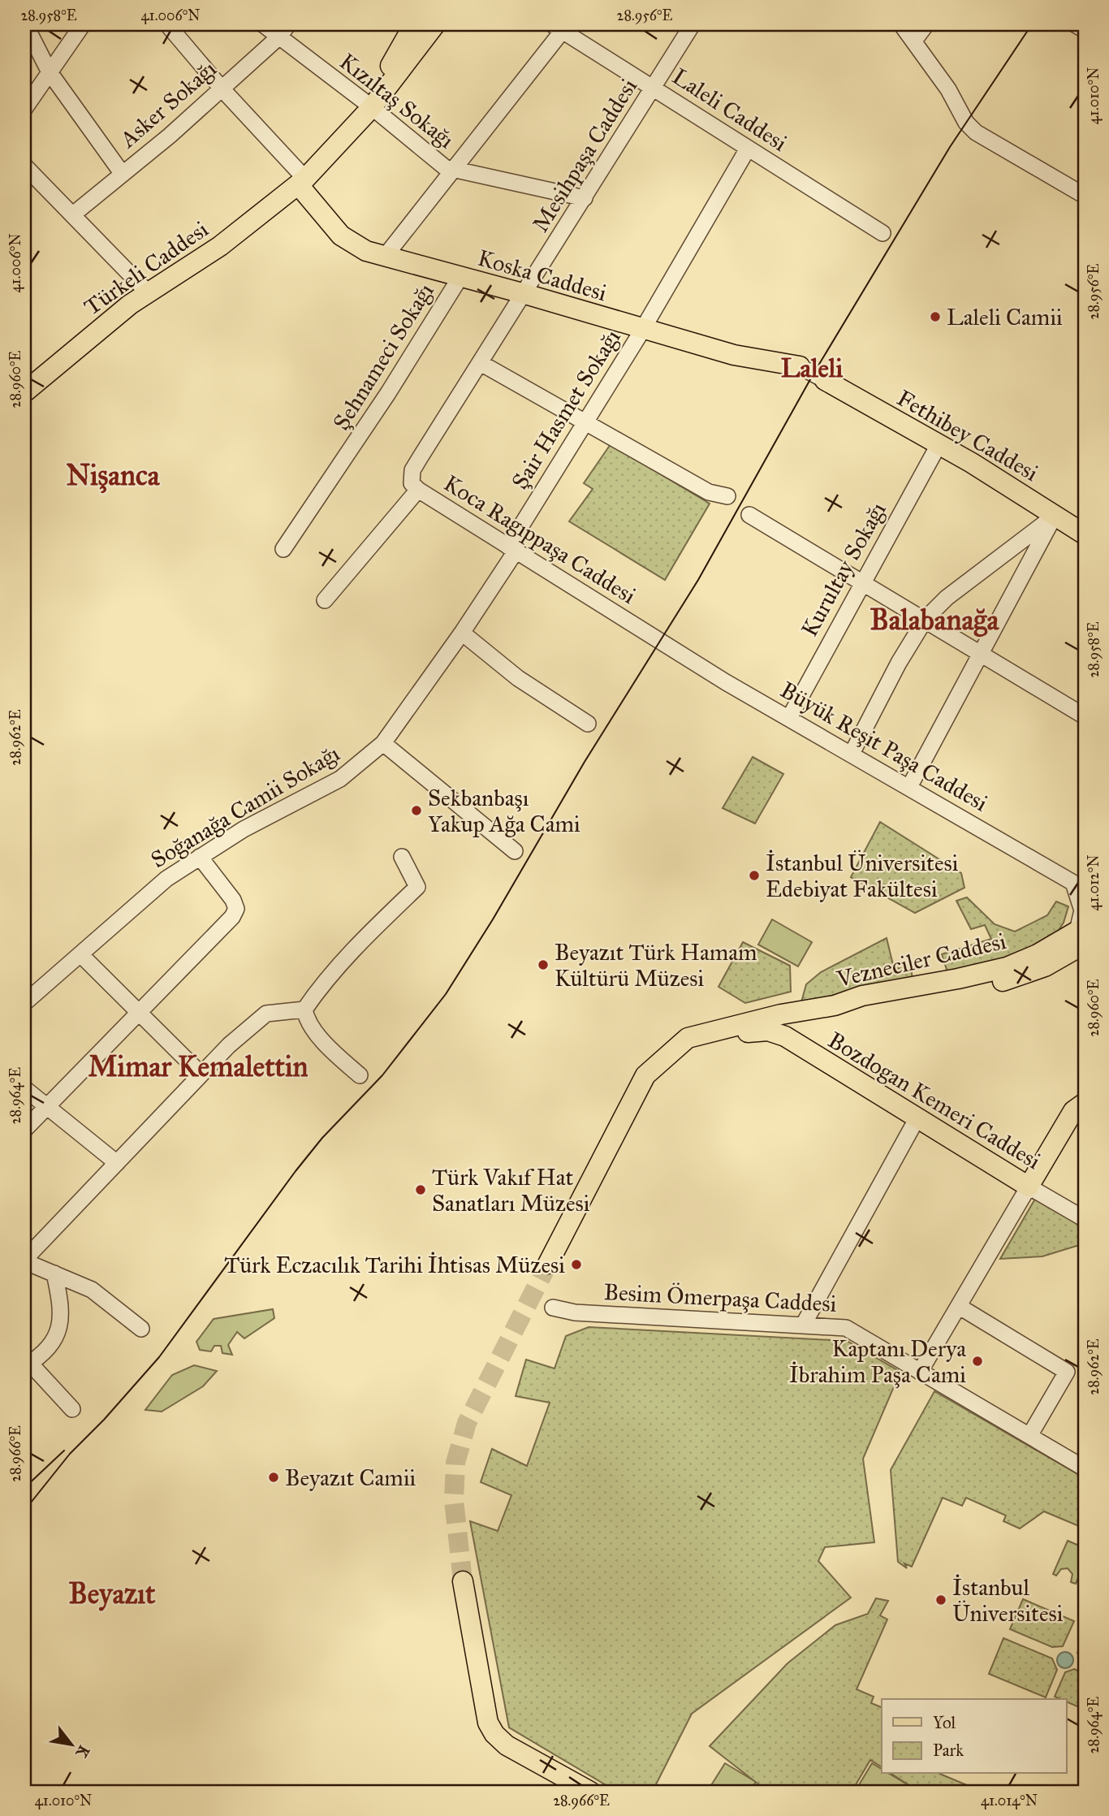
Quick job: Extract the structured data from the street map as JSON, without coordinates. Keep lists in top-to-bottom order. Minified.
{"streets":{"main road":["Türkeli Caddesi","Koska Caddesi","Fethibey Caddesi","Vezneciler Caddesi","Bozdogan Kemeri Caddesi"],"street":["Kızıltaş Sokağı","Asker Sokağı","Laleli Caddesi","Mesihpaşa Caddesi","Şehnameci Sokağı","Şair Hasmet Sokağı","Koca Ragıppaşa Caddesi","Kurultay Sokağı","Büyük Reşit Paşa Caddesi","Soğanağa Camii Sokağı","Besim Ömerpaşa Caddesi"]},"crossings":[["Kızıltaş Sokağı","Asker Sokağı"],["Kızıltaş Sokağı","Mesihpaşa Caddesi"],["Kızıltaş Sokağı","Türkeli Caddesi"],["Laleli Caddesi","Mesihpaşa Caddesi"],["Laleli Caddesi","Şair Hasmet Sokağı"],["Mesihpaşa Caddesi","Koska Caddesi"],["Mesihpaşa Caddesi","Koca Ragıppaşa Caddesi"],["Türkeli Caddesi","Koska Caddesi"],["Koska Caddesi","Şehnameci Sokağı"],["Koska Caddesi","Şair Hasmet Sokağı"],["Şair Hasmet Sokağı","Koca Ragıppaşa Caddesi"],["Şair Hasmet Sokağı","Soğanağa Camii Sokağı"],["Fethibey Caddesi","Kurultay Sokağı"],["Koca Ragıppaşa Caddesi","Büyük Reşit Paşa Caddesi"],["Kurultay Sokağı","Büyük Reşit Paşa Caddesi"],["Vezneciler Caddesi","Bozdogan Kemeri Caddesi"]],"districts":["Laleli","Nişanca","Balabanağa","Mimar Kemalettin","Beyazıt"],"places":["Laleli Camii","Sekbanbaşı Yakup Ağa Cami","İstanbul Üniversitesi Edebiyat Fakültesi","Beyazıt Türk Hamam Kültürü Müzesi","Türk Vakıf Hat Sanatları Müzesi","Türk Eczacılık Tarihi İhtisas Müzesi","Kaptanı Derya İbrahim Paşa Cami","Beyazıt Camii","İstanbul Üniversitesi"],"legend":["Yol","Park"],"north":"bottom right","coordinates":["28.958°E","41.006°N","28.956°E","41.010°N","28.960°E","28.962°E","41.012°N","28.964°E","28.966°E","41.014°N"]}
